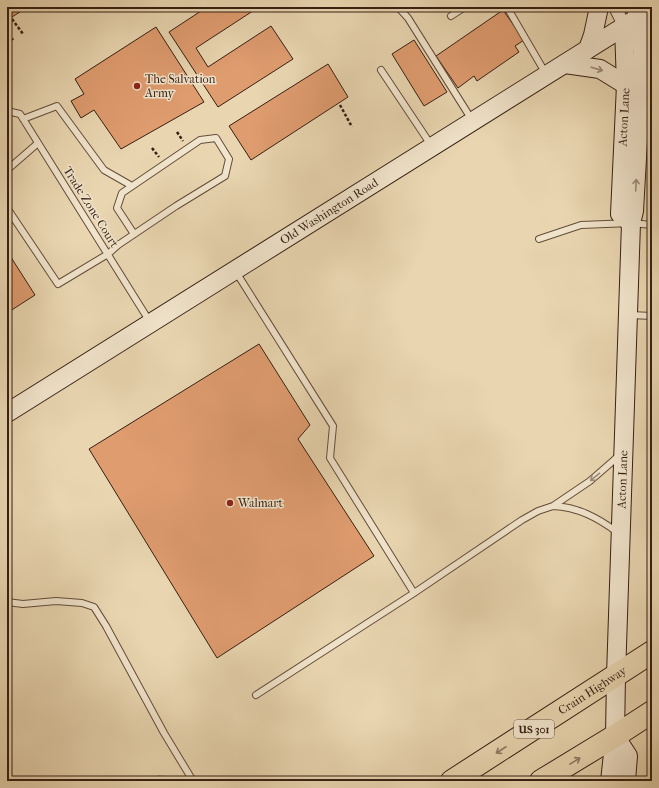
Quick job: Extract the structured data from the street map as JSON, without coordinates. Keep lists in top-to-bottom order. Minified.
{"streets":{"highway":["Crain Highway","US 301"],"main road":["Acton Lane","Old Washington Road"],"lane":["Trade Zone Court"]},"crossings":[["Acton Lane","Old Washington Road"],["Acton Lane","Crain Highway"],["Trade Zone Court","Old Washington Road"]],"places":["The Salvation Army","Walmart"]}
